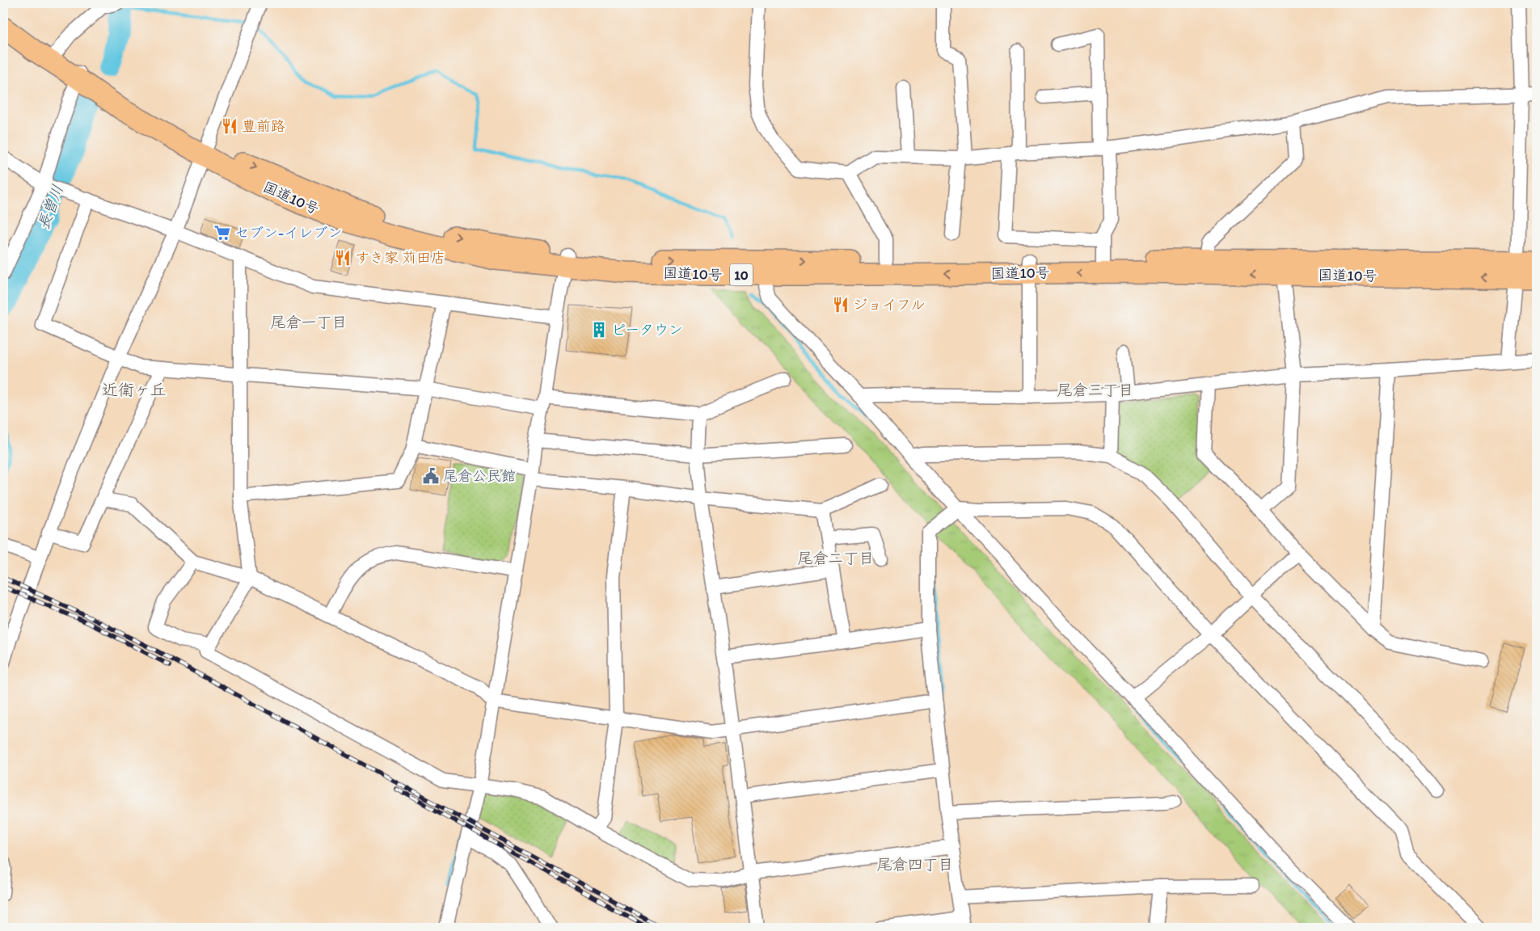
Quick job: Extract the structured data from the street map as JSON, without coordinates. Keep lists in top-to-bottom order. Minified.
{"streets":{"highway":["国道10号","10"]},"districts":["尾倉一丁目","近衛ヶ丘","尾倉三丁目","尾倉二丁目","尾倉四丁目"],"water":["長曽川"],"places":{"restaurant":["豊前路","すき家 苅田店","ジョイフル"],"supermarket":["セブン-イレブン"],"building":["ピータウン"],"public building":["尾倉公民館"]}}
